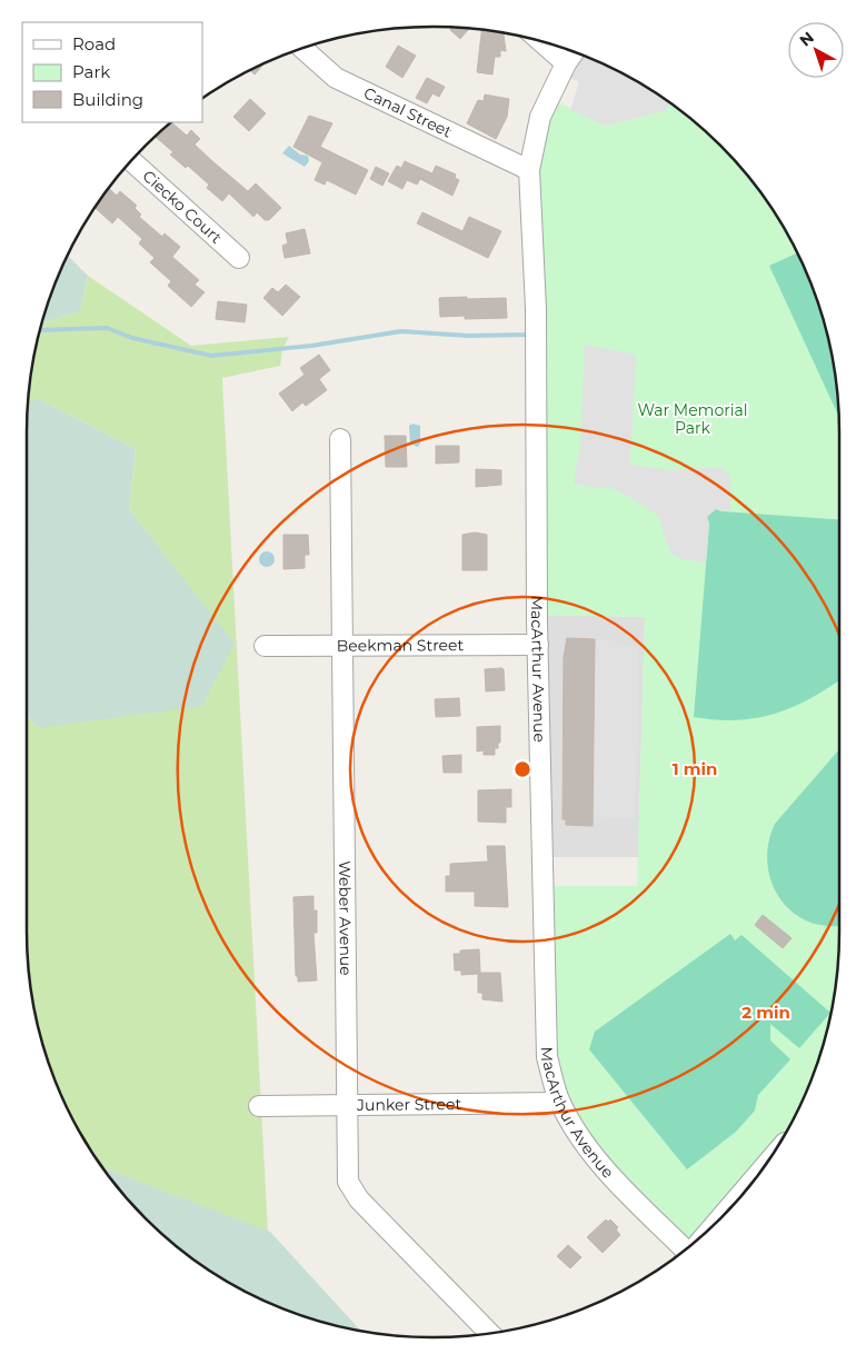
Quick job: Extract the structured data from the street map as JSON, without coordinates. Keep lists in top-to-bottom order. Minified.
{"streets":{"street":["Canal Street","Ciecko Court","Beekman Street","MacArthur Avenue","Weber Avenue","Junker Street"]},"crossings":[["Canal Street","MacArthur Avenue"],["Beekman Street","MacArthur Avenue"],["Beekman Street","Weber Avenue"],["MacArthur Avenue","Junker Street"],["Weber Avenue","Junker Street"]],"parks":["War Memorial Park"],"legend":["Road","Park","Building"],"north":"top left","rings":["1 min","2 min"]}
